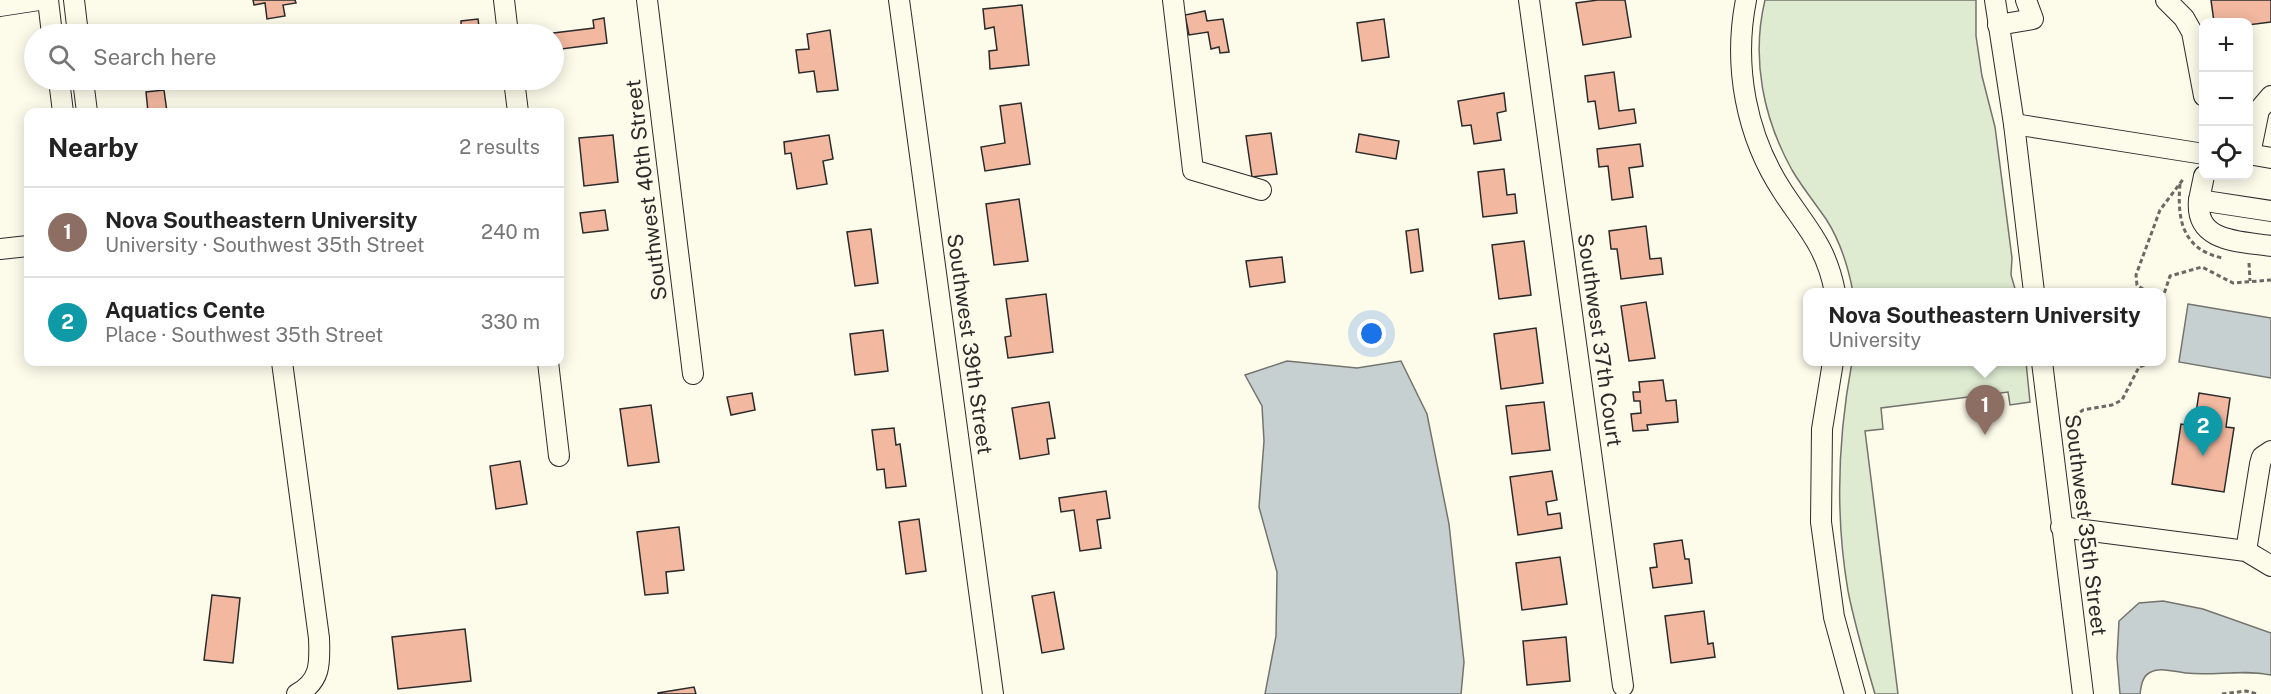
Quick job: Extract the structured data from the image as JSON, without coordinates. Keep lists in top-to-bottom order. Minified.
{"streets":{"street":["Southwest 40th Street","Southwest 37th Court","Southwest 39th Street","Southwest 35th Street"]},"page":{"map_buttons":["+","−"],"search":"Search here","heading":["Nearby","2 results"],"list":[{"mark":"1","name":"Nova Southeastern University","note":"University · Southwest 35th Street","value":"240 m"},{"mark":"2","name":"Aquatics Cente","note":"Place · Southwest 35th Street","value":"330 m"}],"popup":["Nova Southeastern University","University"],"pins":["1","2"]}}
